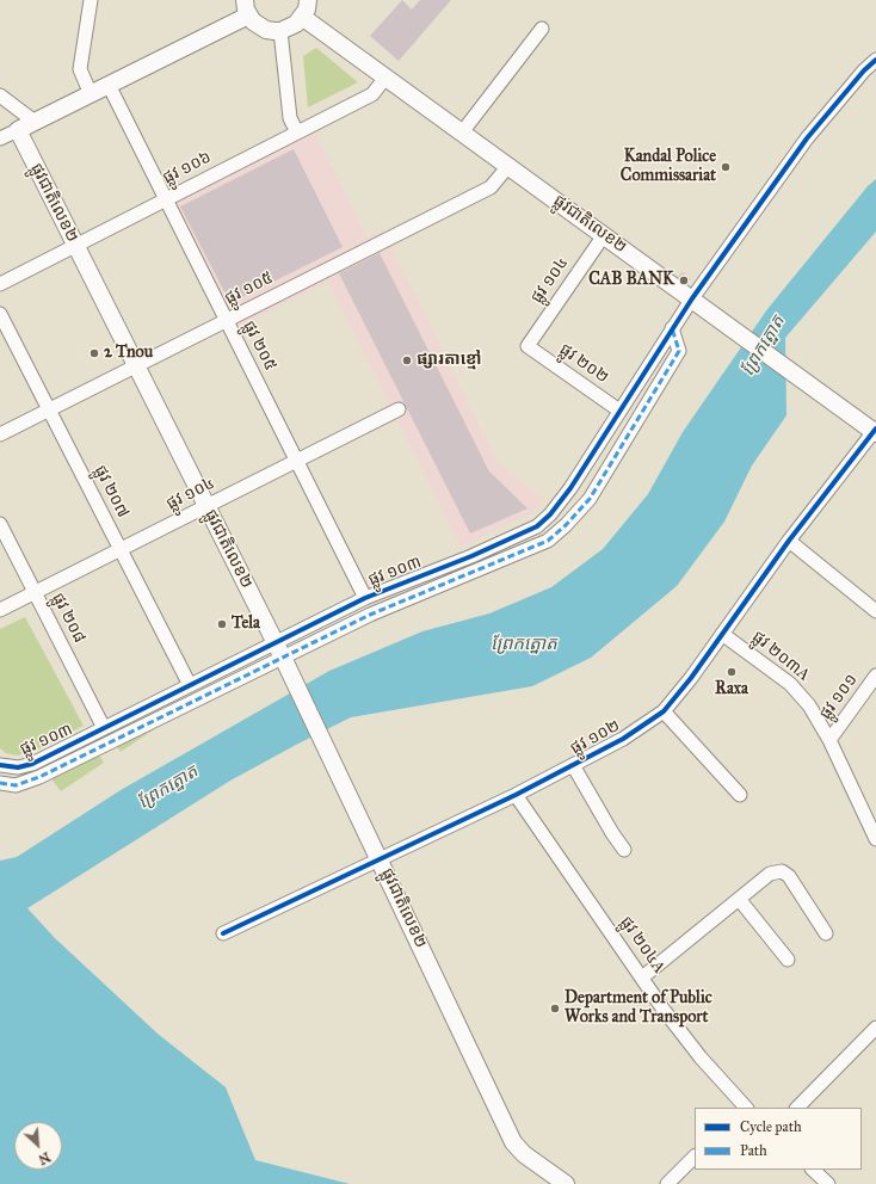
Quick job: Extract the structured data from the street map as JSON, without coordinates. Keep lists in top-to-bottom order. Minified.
{"streets":{"main road":["ផ្លូវជាតិលេខ២"],"street":["ផ្លូវ ១០៦","ផ្លូវ ១០៤","ផ្លូវ ១០៥","ផ្លូវ ២០៥","ផ្លូវ ២០២","ផ្លូវ ២០៧","ផ្លូវ ១០៣","ផ្លូវ ២០៨","ផ្លូវ ២០៣A","ផ្លូវ ១០១","ផ្លូវ ១០២","ផ្លូវ ២០៤A"]},"crossings":[["ផ្លូវ ១០៦","ផ្លូវជាតិលេខ២"],["ផ្លូវ ១០៦","ផ្លូវ ២០៥"],["ផ្លូវជាតិលេខ២","ផ្លូវ ១០៤"],["ផ្លូវជាតិលេខ២","ផ្លូវ ១០៥"],["ផ្លូវជាតិលេខ២","ផ្លូវ ១០៣"],["ផ្លូវជាតិលេខ២","ផ្លូវ ១០២"],["ផ្លូវ ១០៤","ផ្លូវ ២០៥"],["ផ្លូវ ១០៤","ផ្លូវ ២០២"],["ផ្លូវ ១០៤","ផ្លូវ ២០៧"],["ផ្លូវ ១០៤","ផ្លូវ ២០៨"],["ផ្លូវ ១០៥","ផ្លូវ ២០៥"],["ផ្លូវ ១០៥","ផ្លូវ ២០៧"],["ផ្លូវ ២០៥","ផ្លូវ ១០៣"],["ផ្លូវ ២០២","ផ្លូវ ១០៣"],["ផ្លូវ ២០៧","ផ្លូវ ១០៣"],["ផ្លូវ ១០៣","ផ្លូវ ២០៨"],["ផ្លូវ ២០៣A","ផ្លូវ ១០១"],["ផ្លូវ ២០៣A","ផ្លូវ ១០២"],["ផ្លូវ ១០២","ផ្លូវ ២០៤A"]],"water":["ព្រែកត្នោត"],"places":["Kandal Police Commissariat","CAB BANK","2 Tnou","ផ្សារតាខ្មៅ","Tela","Raxa","Department of Public Works and Transport"],"legend":["Cycle path","Path"],"north":"bottom right"}
